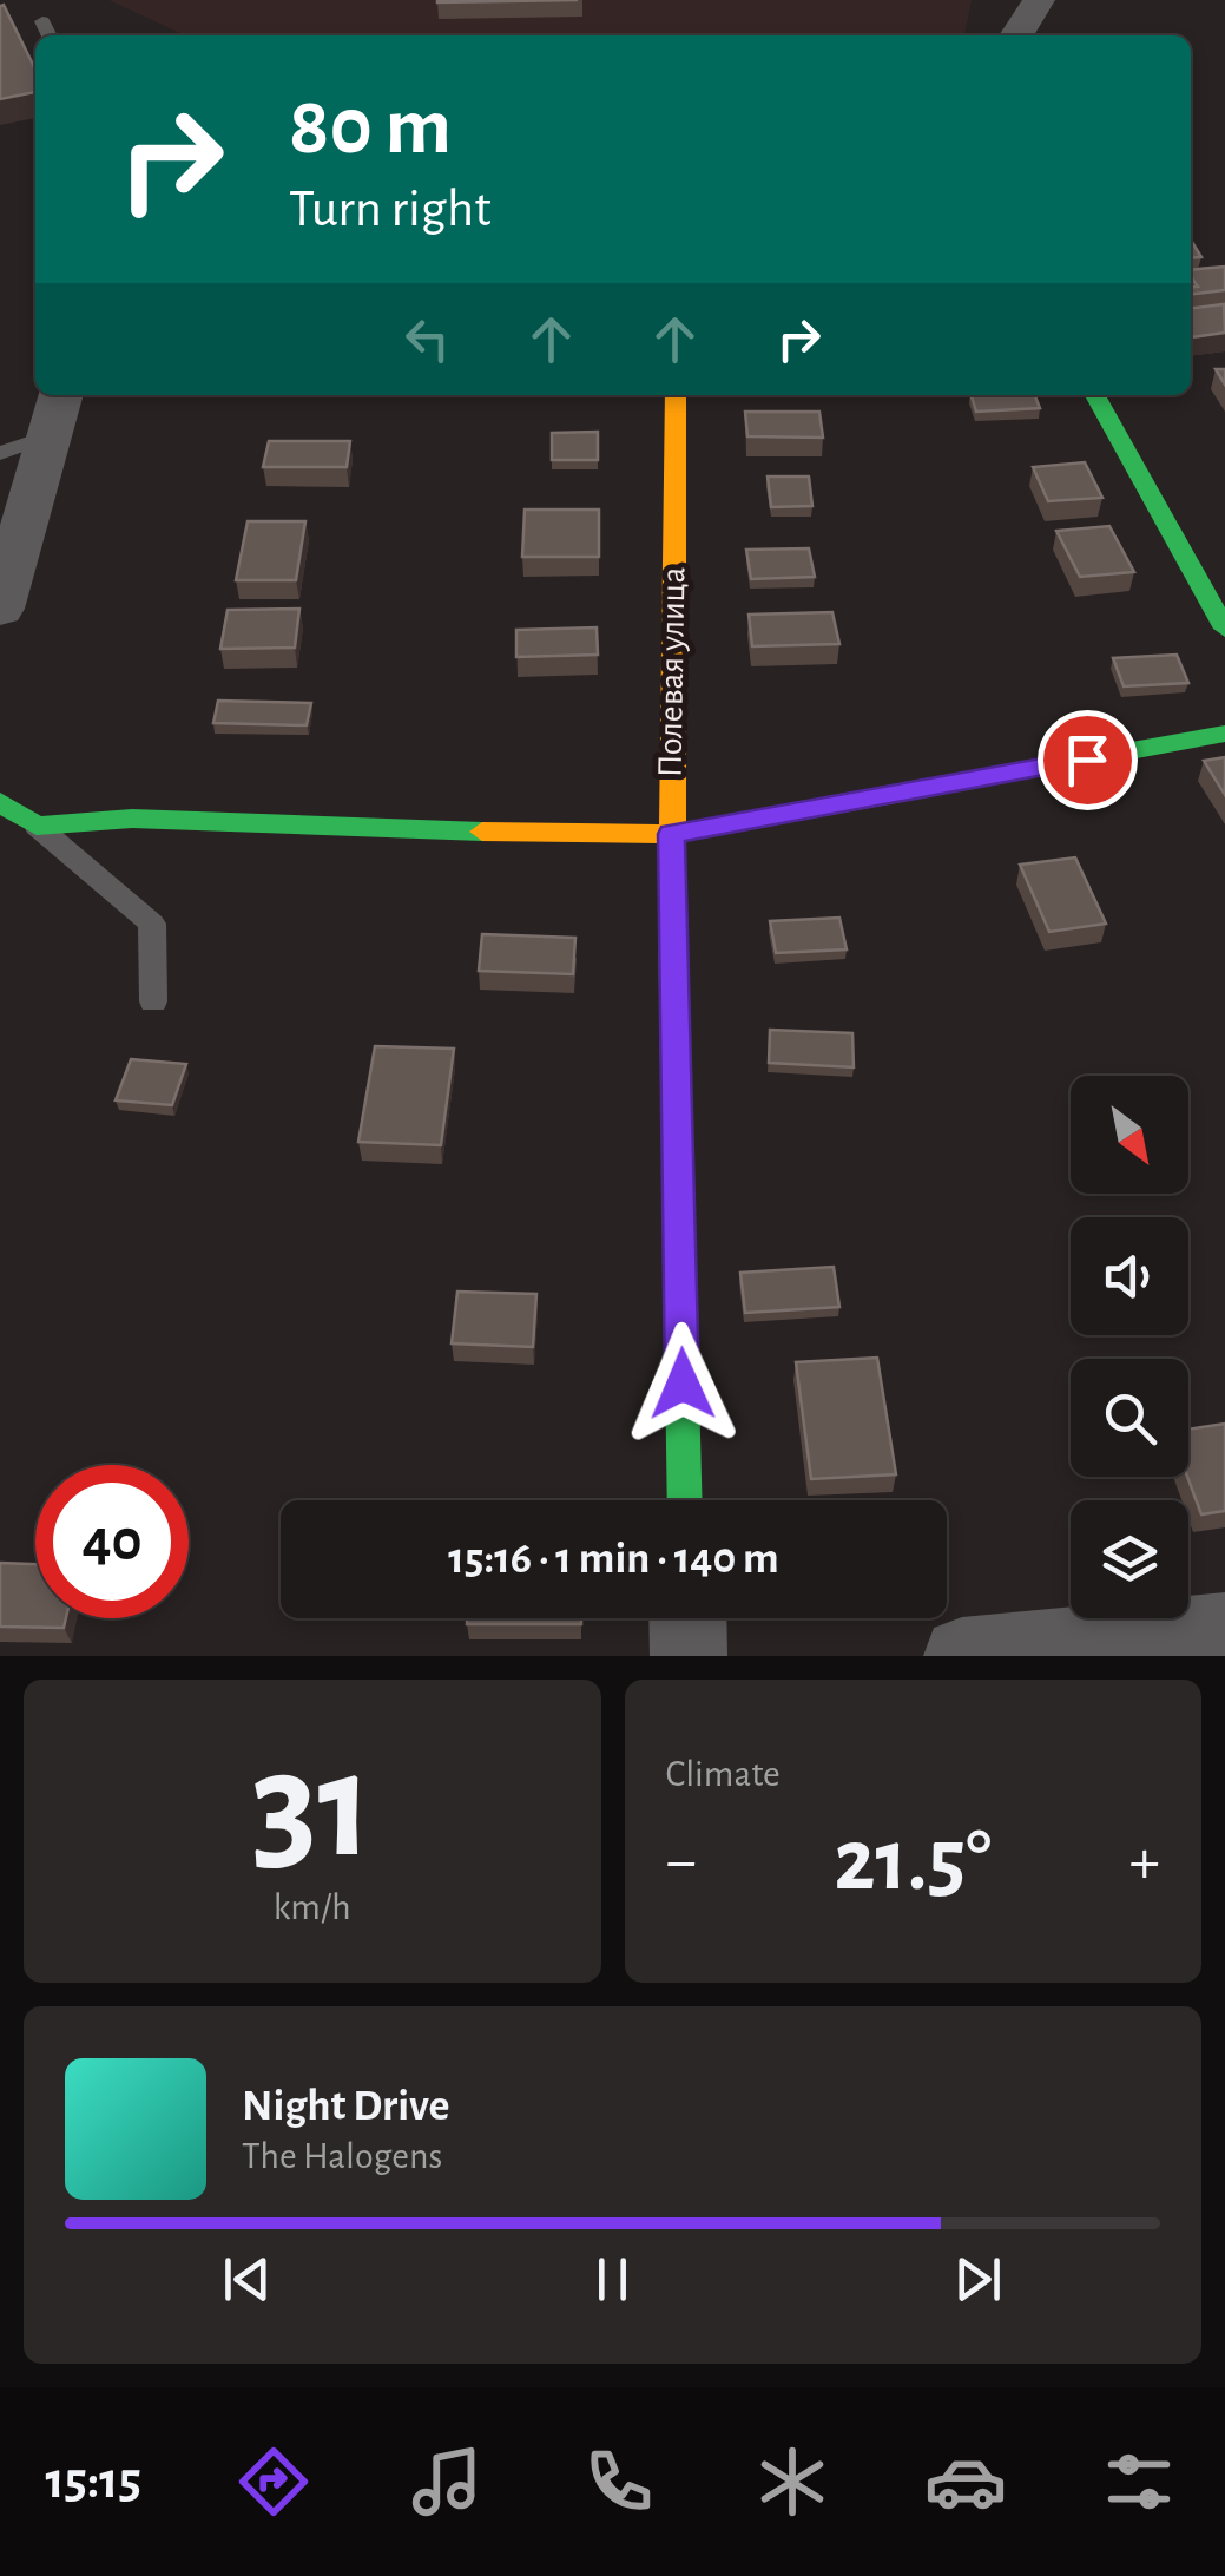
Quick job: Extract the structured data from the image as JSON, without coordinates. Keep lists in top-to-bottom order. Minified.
{"streets":{"street":["Полевая улица"]},"north":"bottom right","page":{"turn":["80 m","Turn right"],"limit":"40","trip":"15:16 · 1 min · 140 m","tile":[["31","km/h"],"Climate"],"heat":["−","21.5°","+"],"song":["Night Drive","The Halogens"],"tabs":"15:15"}}
